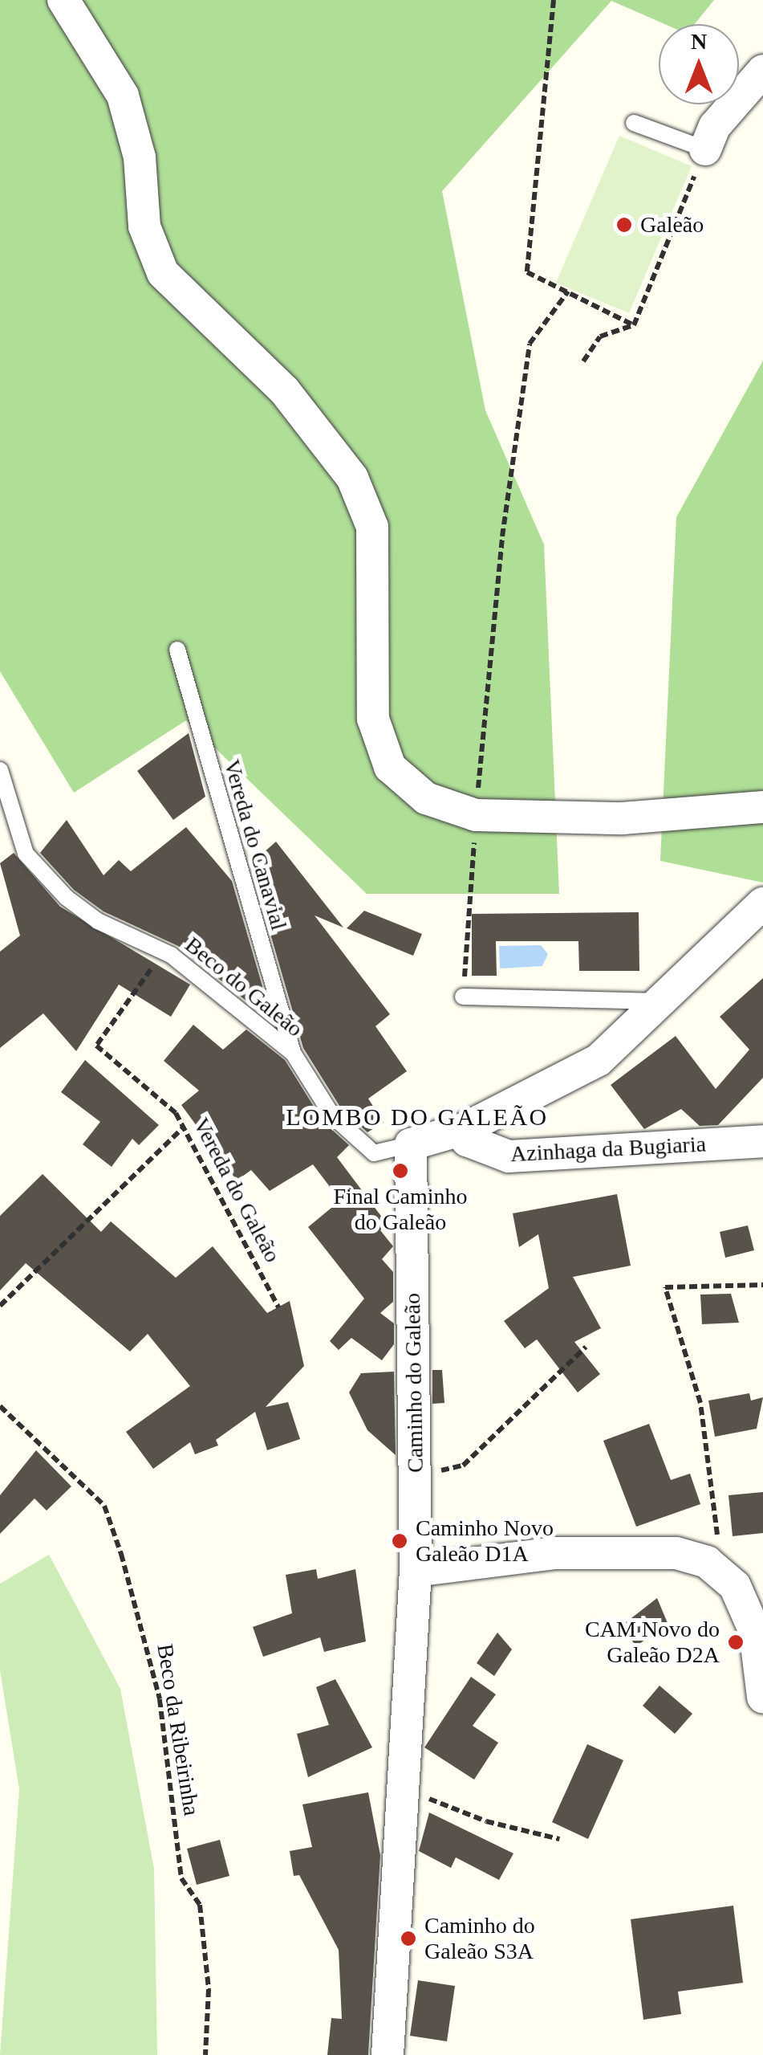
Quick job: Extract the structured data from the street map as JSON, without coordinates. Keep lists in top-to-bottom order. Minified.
{"streets":{"street":["Azinhaga da Bugiaria","Caminho do Galeão"],"lane":["Vereda do Canavial","Beco do Galeão"],"path":["Vereda do Galeão","Beco da Ribeirinha"]},"crossings":[["Vereda do Canavial","Beco do Galeão"],["Beco do Galeão","Vereda do Galeão"],["Beco do Galeão","Caminho do Galeão"]],"districts":["LOMBO DO GALEÃO"],"places":["Galeão","Final Caminho do Galeão","Caminho Novo Galeão D1A","CAM Novo do Galeão D2A","Caminho do Galeão S3A"],"north":"top"}
